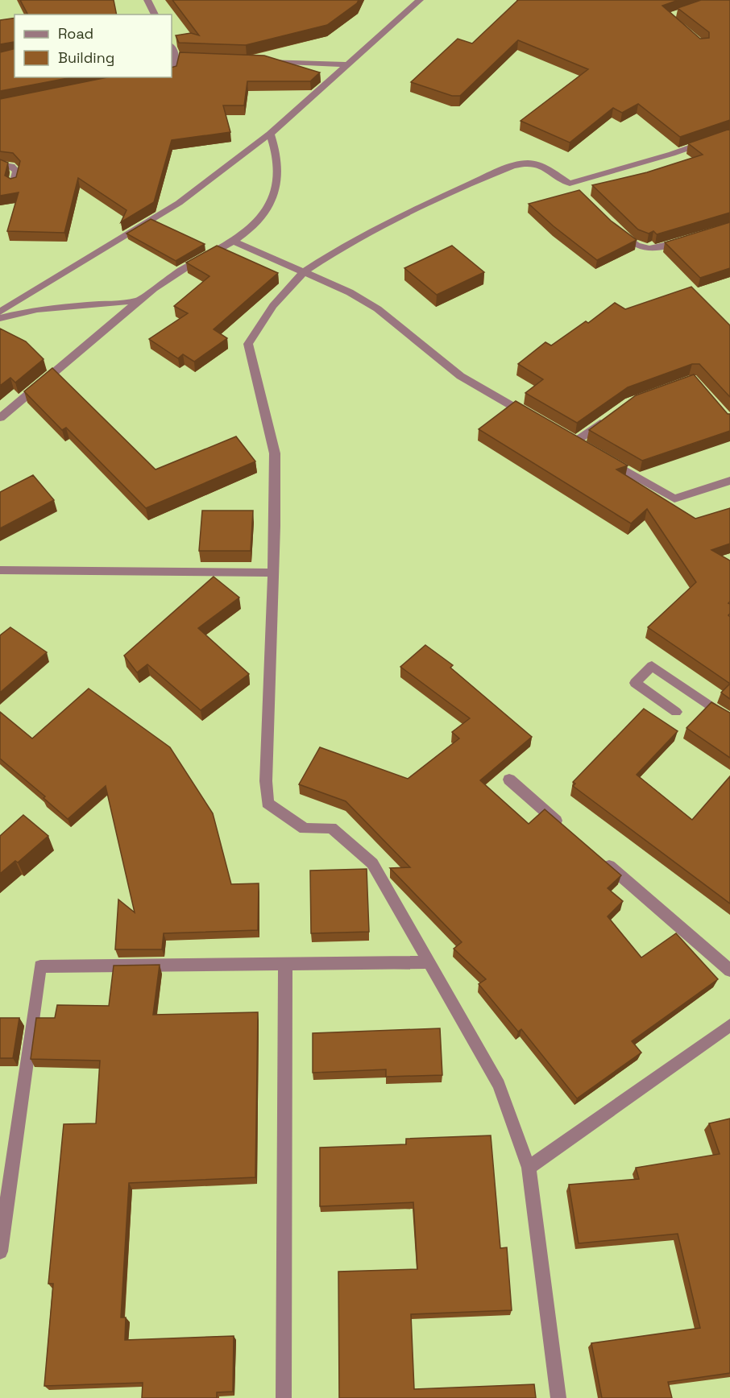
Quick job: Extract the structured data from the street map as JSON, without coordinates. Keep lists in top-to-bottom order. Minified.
{"legend":["Road","Building"]}
